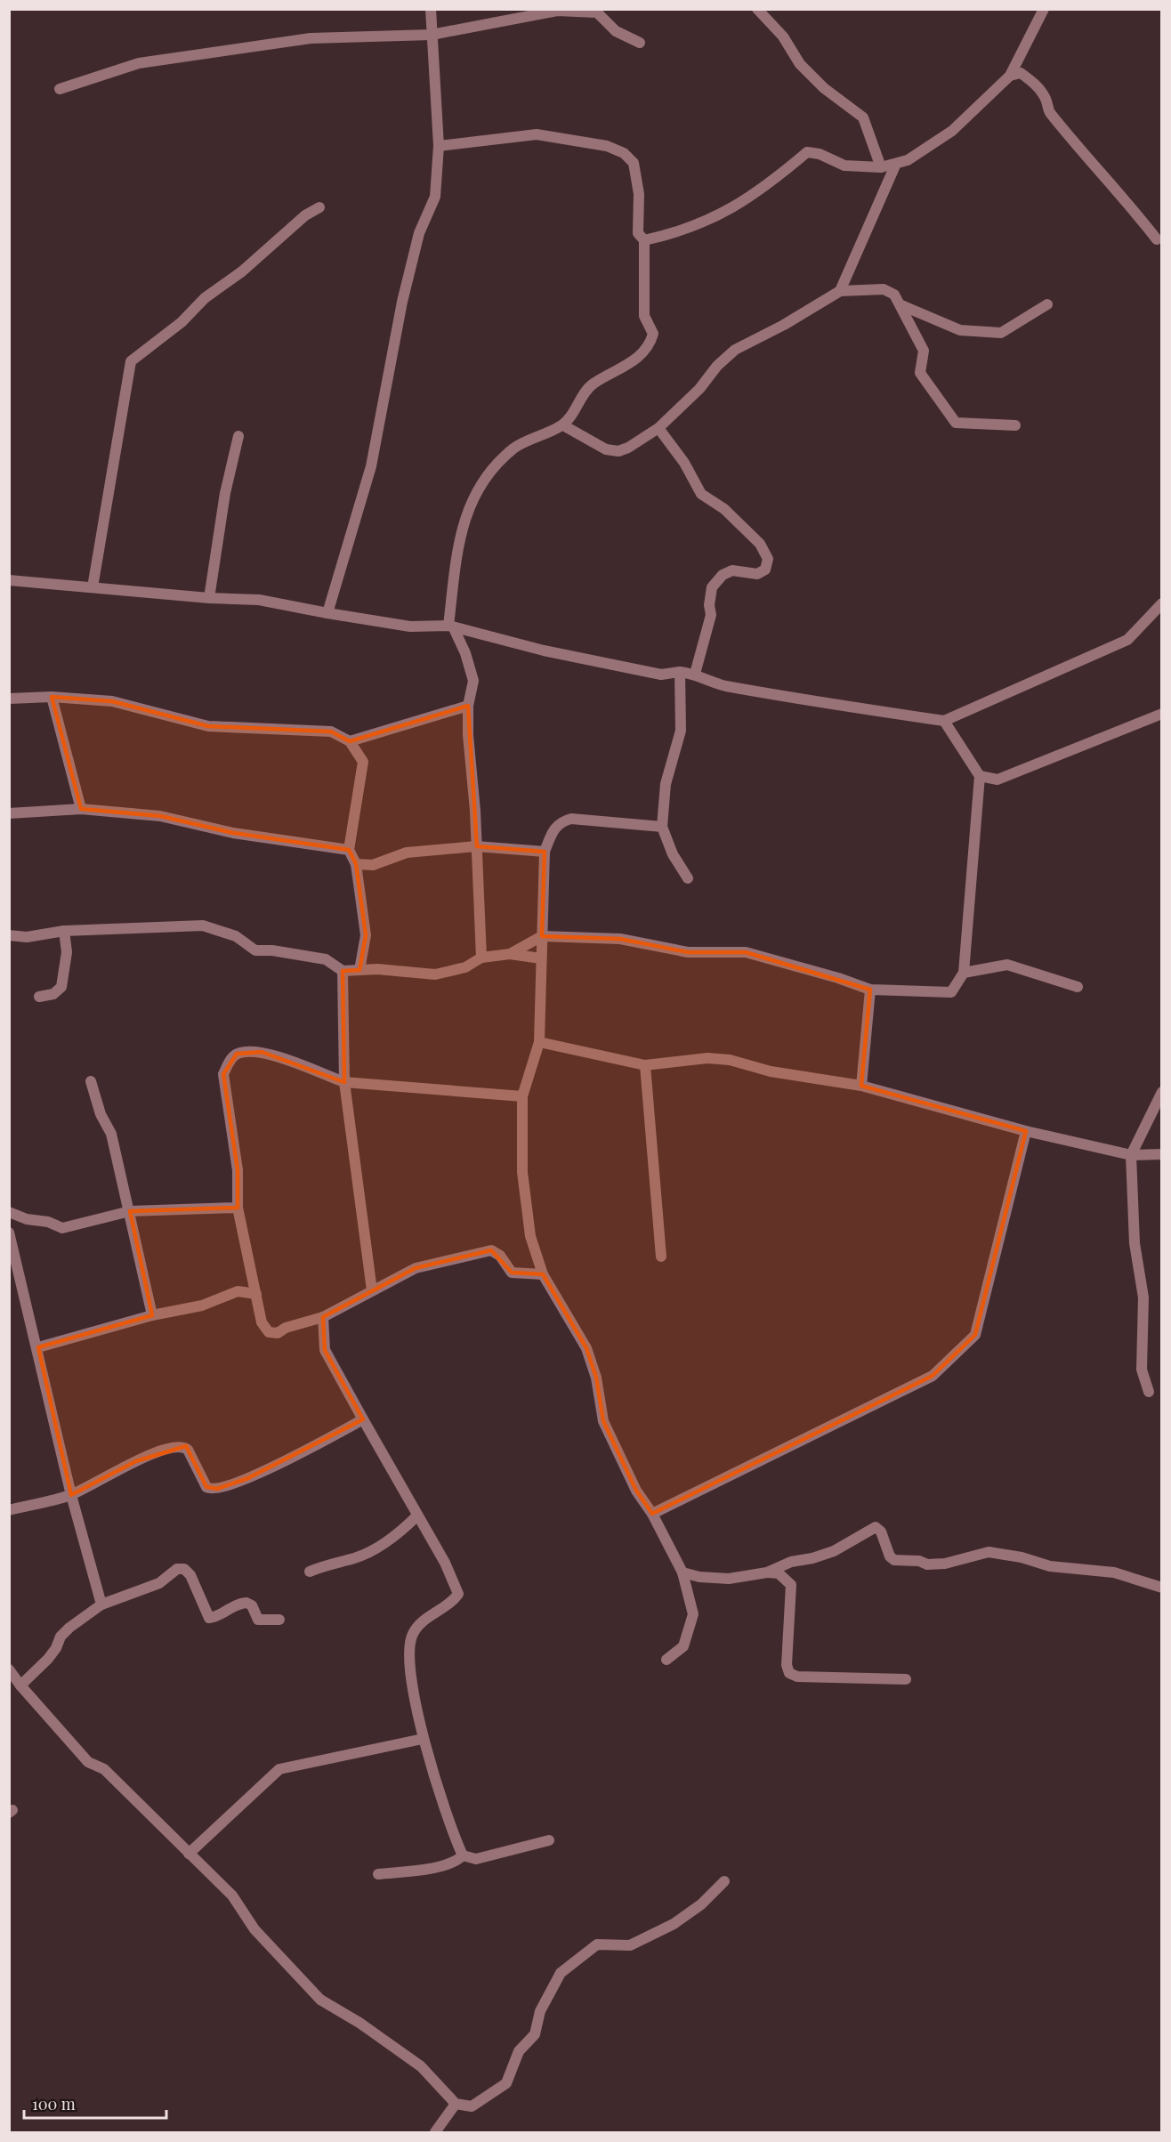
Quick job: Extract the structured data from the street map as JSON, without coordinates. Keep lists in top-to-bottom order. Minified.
{"scale_bar":"100 m"}
